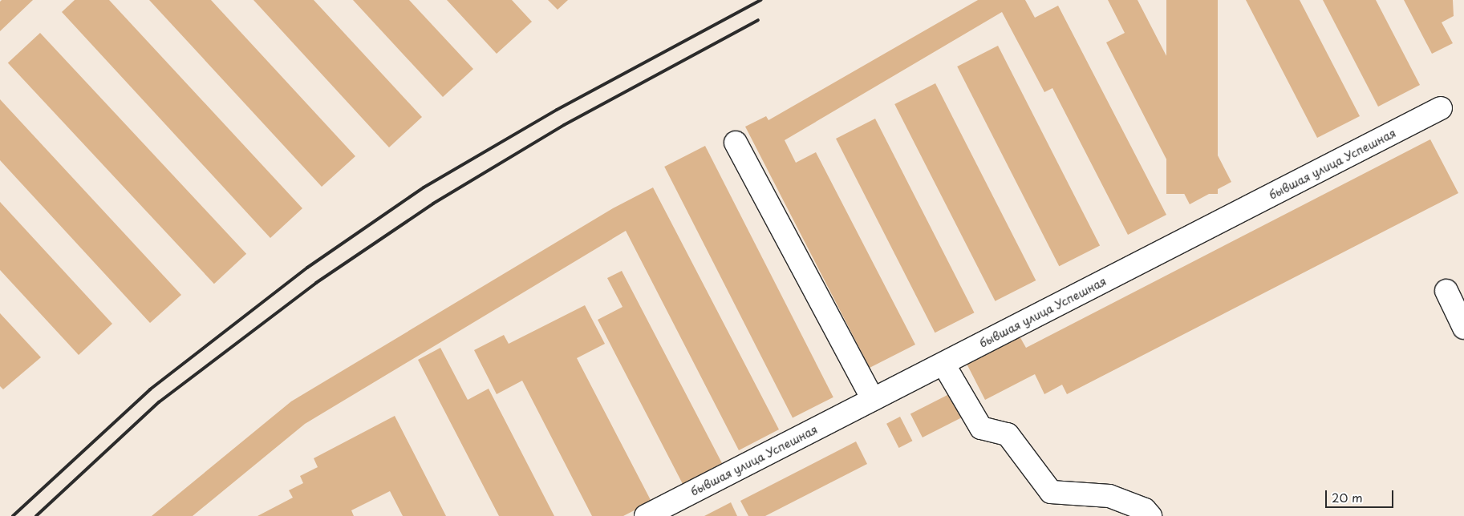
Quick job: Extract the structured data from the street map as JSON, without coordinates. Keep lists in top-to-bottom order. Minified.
{"streets":{"lane":["бывшая улица Успешная"]},"scale_bar":"20 m"}
